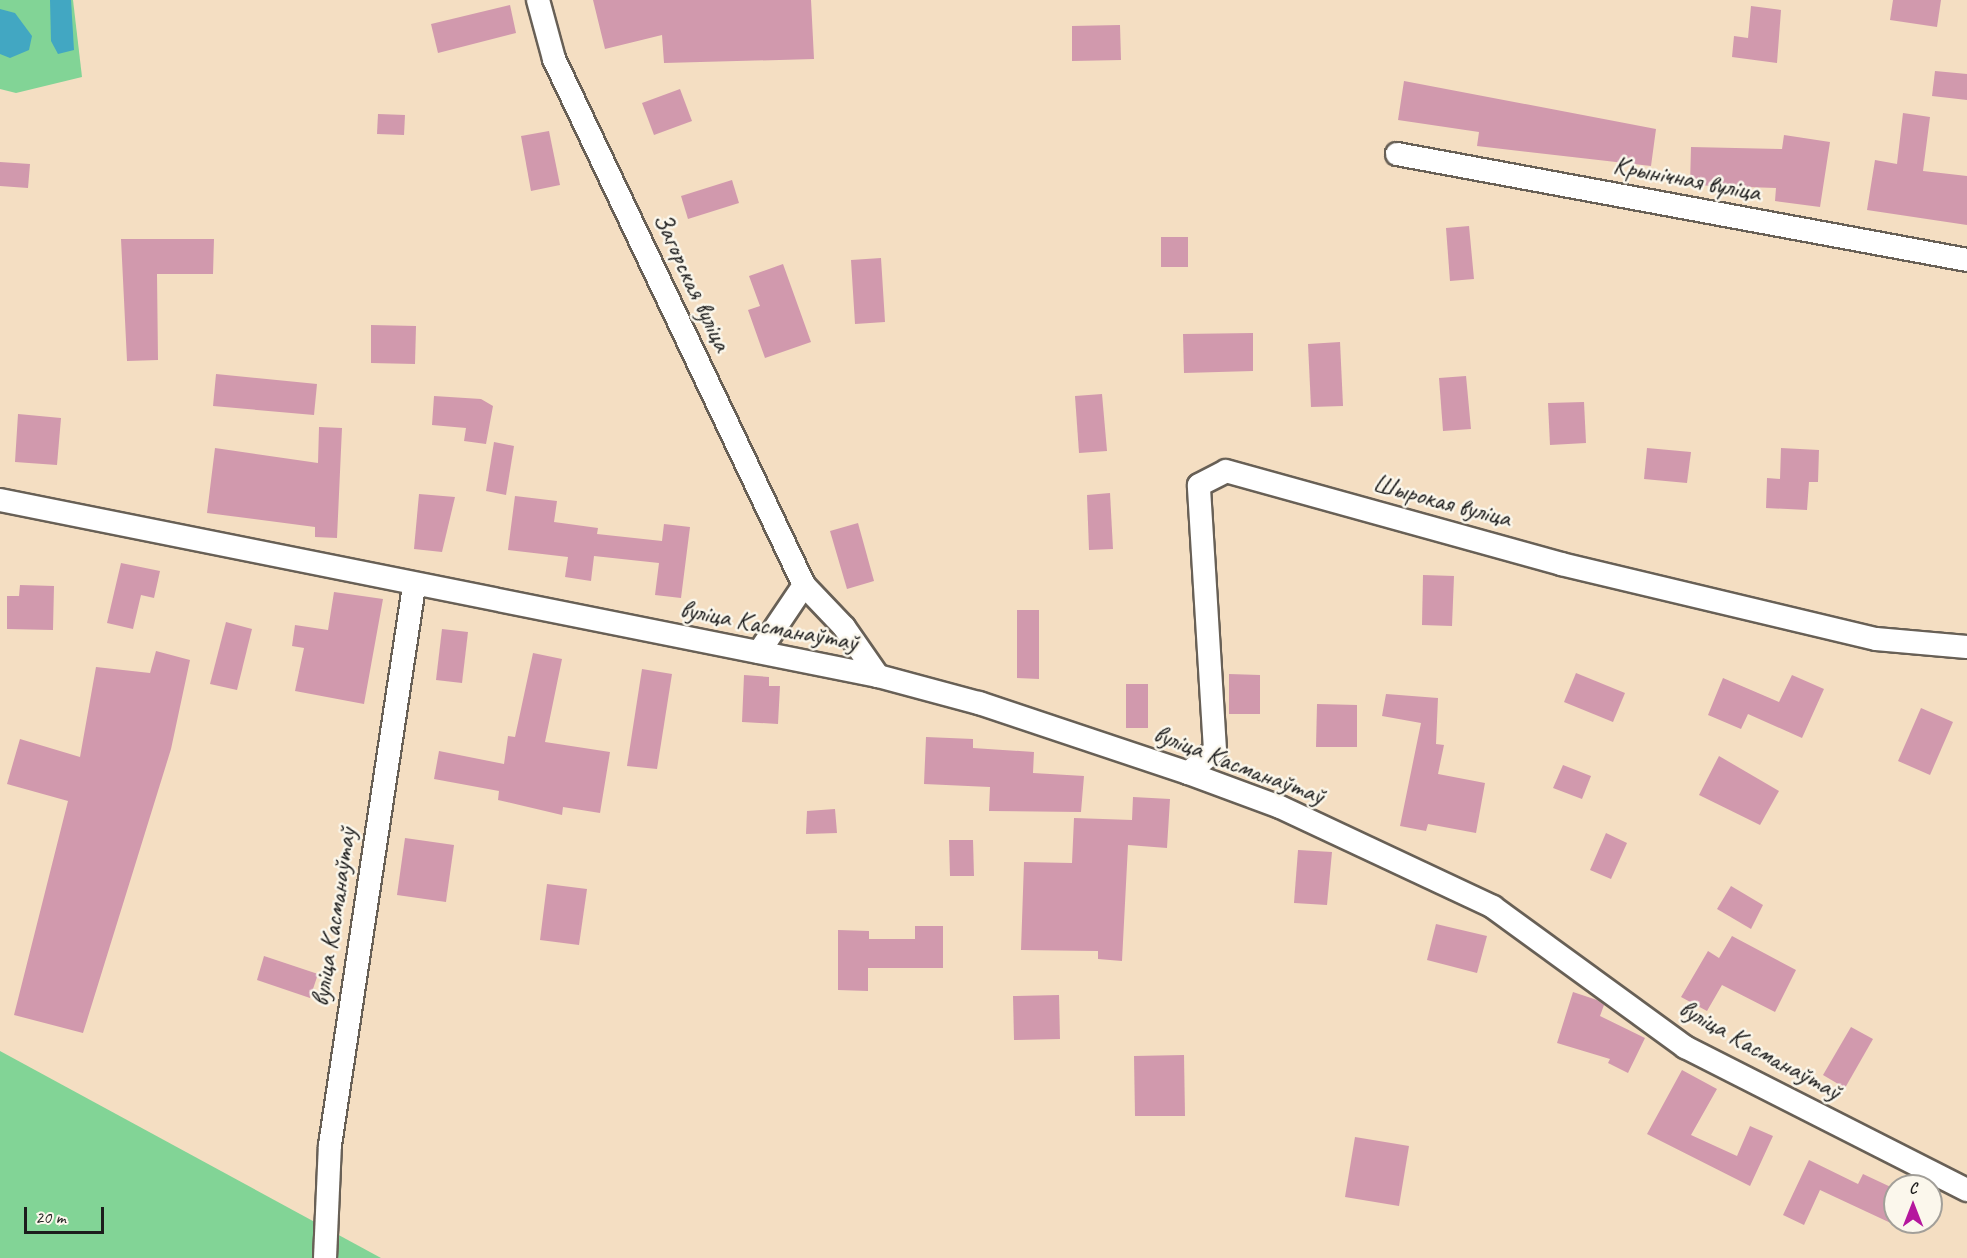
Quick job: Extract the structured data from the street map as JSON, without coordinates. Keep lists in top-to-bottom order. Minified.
{"streets":{"street":["Крынічная вуліца","Загорская вуліца","Шырокая вуліца","вуліца Касманаўтаў"]},"crossings":[["Загорская вуліца","вуліца Касманаўтаў"],["Шырокая вуліца","вуліца Касманаўтаў"]],"scale_bar":"20 m","north":"top"}
